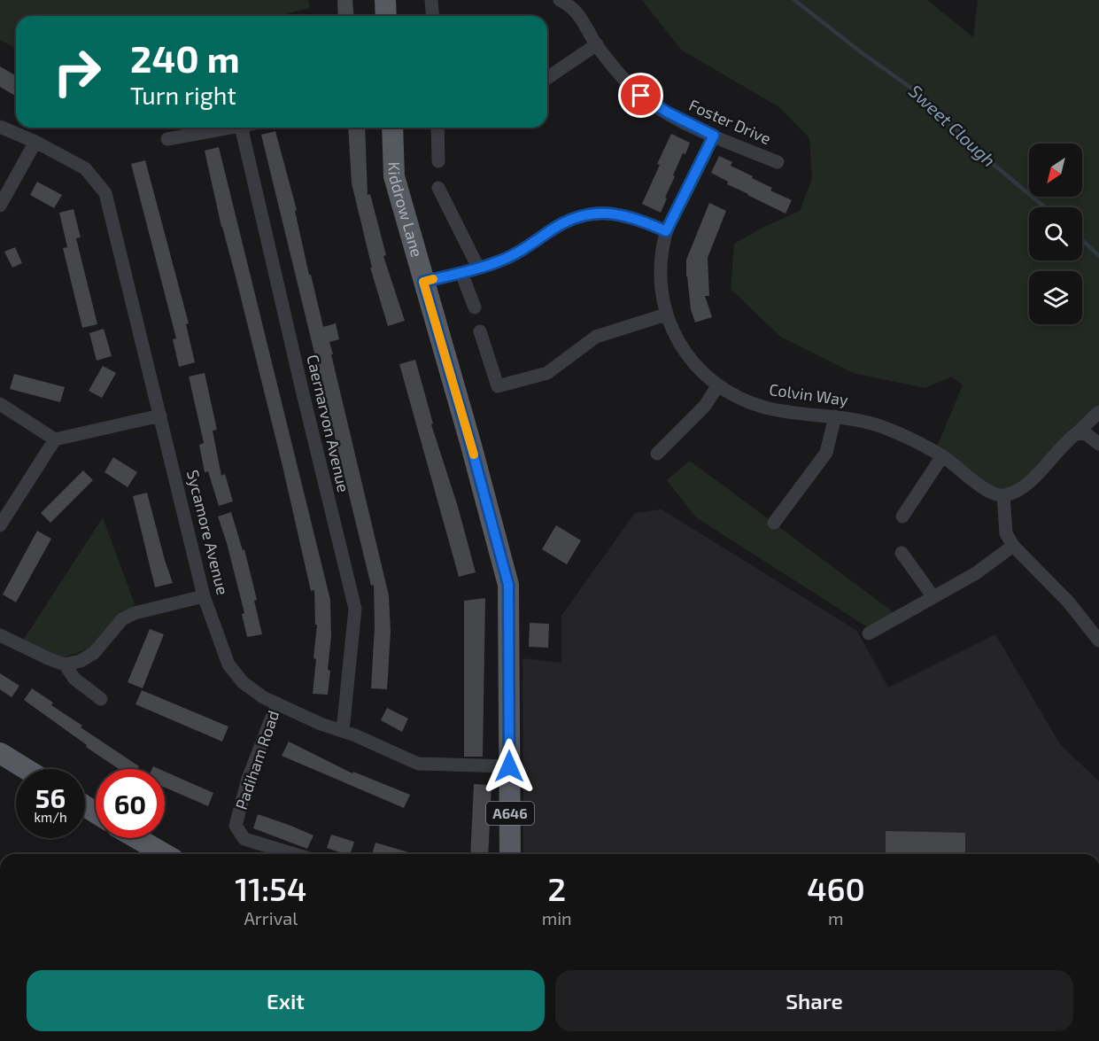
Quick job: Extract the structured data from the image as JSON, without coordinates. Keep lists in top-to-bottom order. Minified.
{"streets":{"main road":["Kiddrow Lane","A646"],"street":["Foster Drive","Colvin Way","Caernarvon Avenue","Sycamore Avenue","Padiham Road"]},"crossings":[["Foster Drive","Colvin Way"],["Kiddrow Lane","Sycamore Avenue"],["Caernarvon Avenue","Sycamore Avenue"],["Sycamore Avenue","Padiham Road"]],"water":["Sweet Clough"],"north":"bottom left","page":{"turn":["240 m","Turn right"],"speed":"56 km/h","limit":"60","eta":["11:54","Arrival","2","min","460","m"],"buttons":["Exit","Share"]}}
